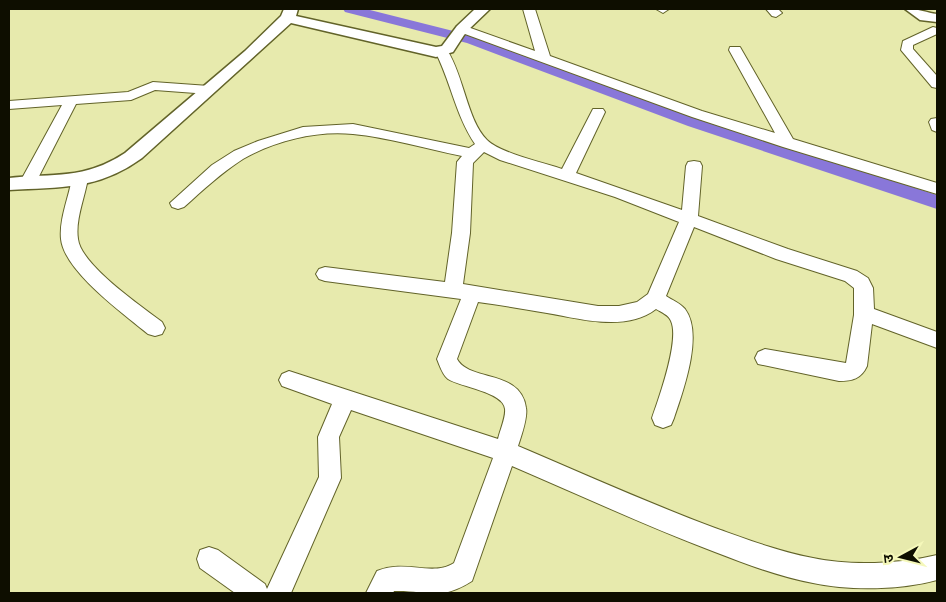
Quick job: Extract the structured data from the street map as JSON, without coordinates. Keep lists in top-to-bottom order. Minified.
{"north":"left"}
